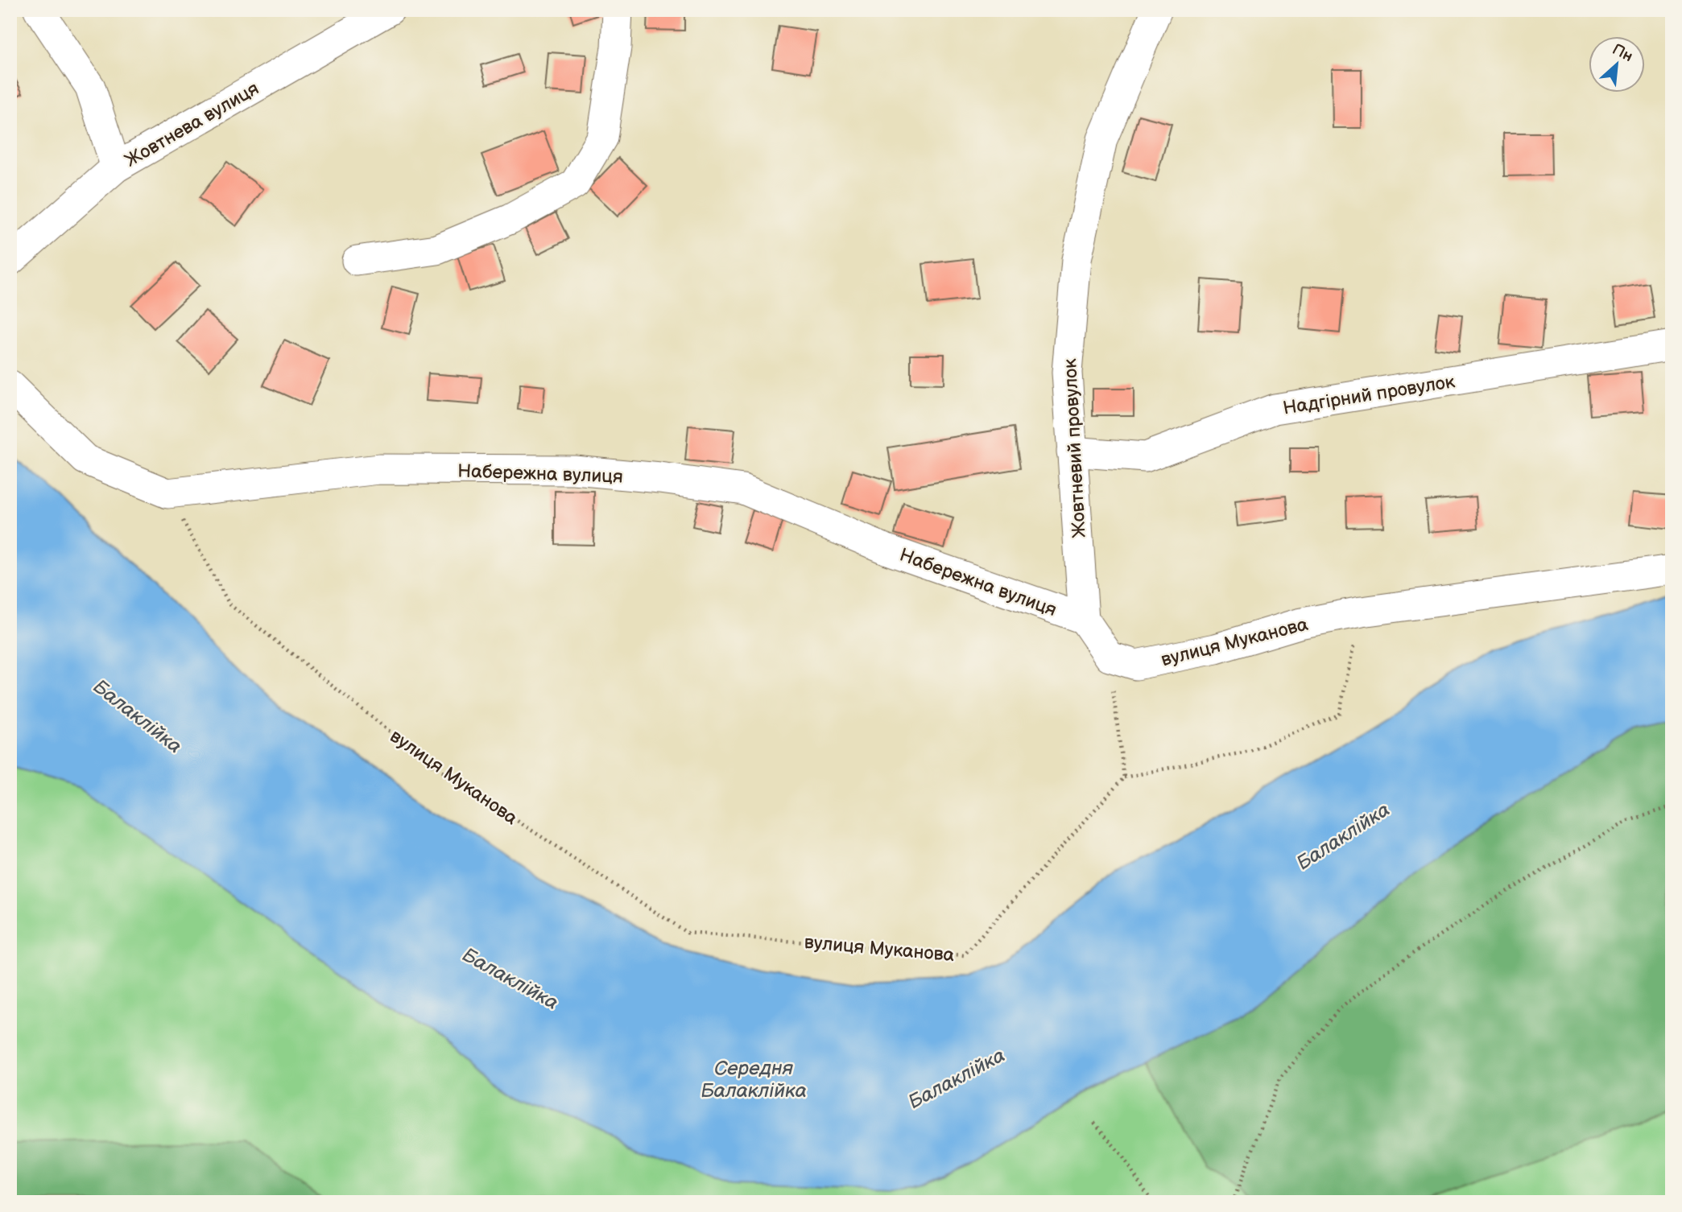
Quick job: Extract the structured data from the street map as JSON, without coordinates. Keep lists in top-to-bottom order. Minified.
{"streets":{"street":["Жовтнева вулиця","Надгірний провулок","Жовтневий провулок","Набережна вулиця","вулиця Муканова"]},"crossings":[["Надгірний провулок","Жовтневий провулок"],["Жовтневий провулок","Набережна вулиця"],["Набережна вулиця","вулиця Муканова"]],"water":["Балаклійка","Середня Балаклійка"],"north":"top right"}
